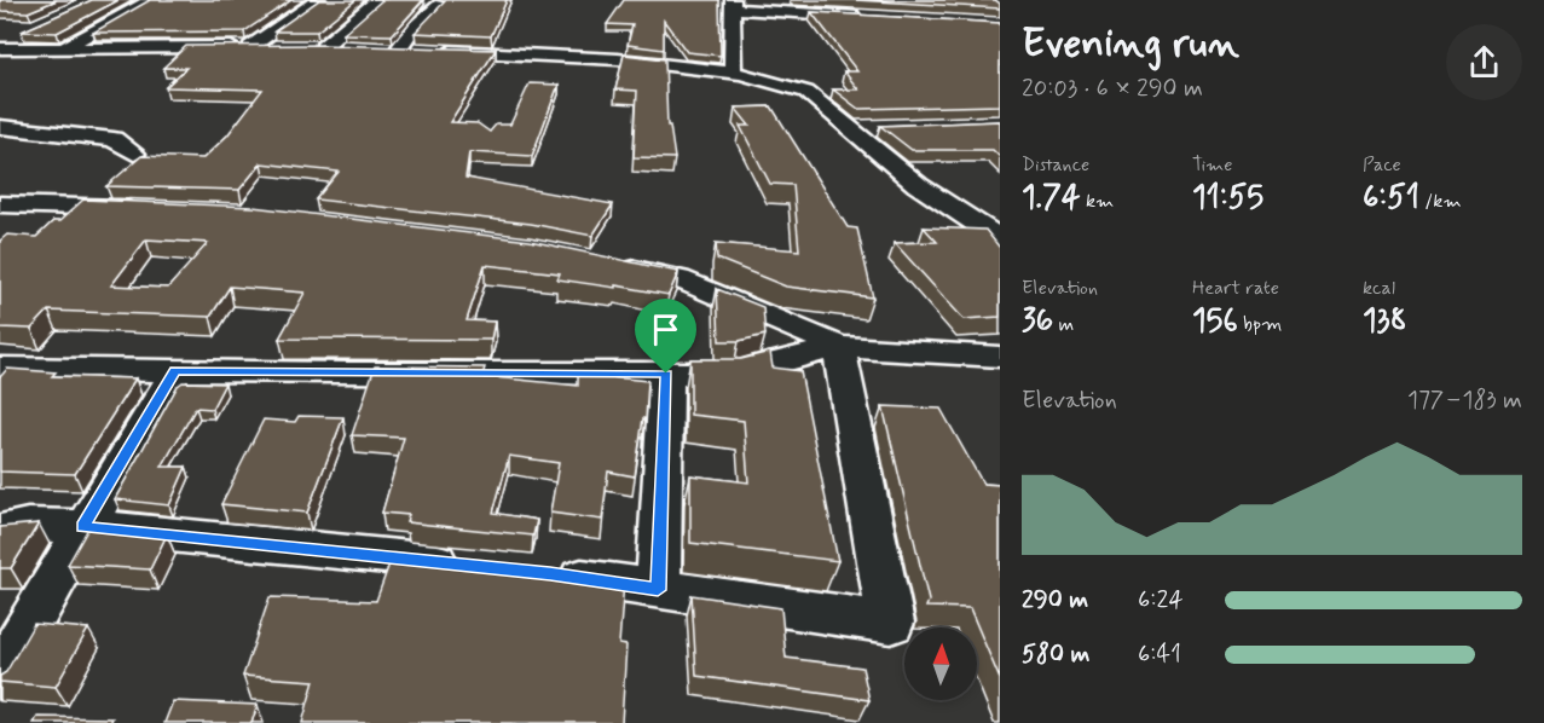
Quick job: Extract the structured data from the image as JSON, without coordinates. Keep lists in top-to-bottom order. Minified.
{"north":"top","page":{"heading":["Evening run","20:03 · 6 × 290 m"],"stats":[["Distance","1.74 km"],["Time","11:55"],["Pace","6:51 /km"],["Elevation","36 m"],["Heart rate","156 bpm"],["kcal","138"]],"chart":["Elevation","177–183 m"],"list":[{"name":"290 m","note":"6:24"},{"name":"580 m","note":"6:41"}]}}
